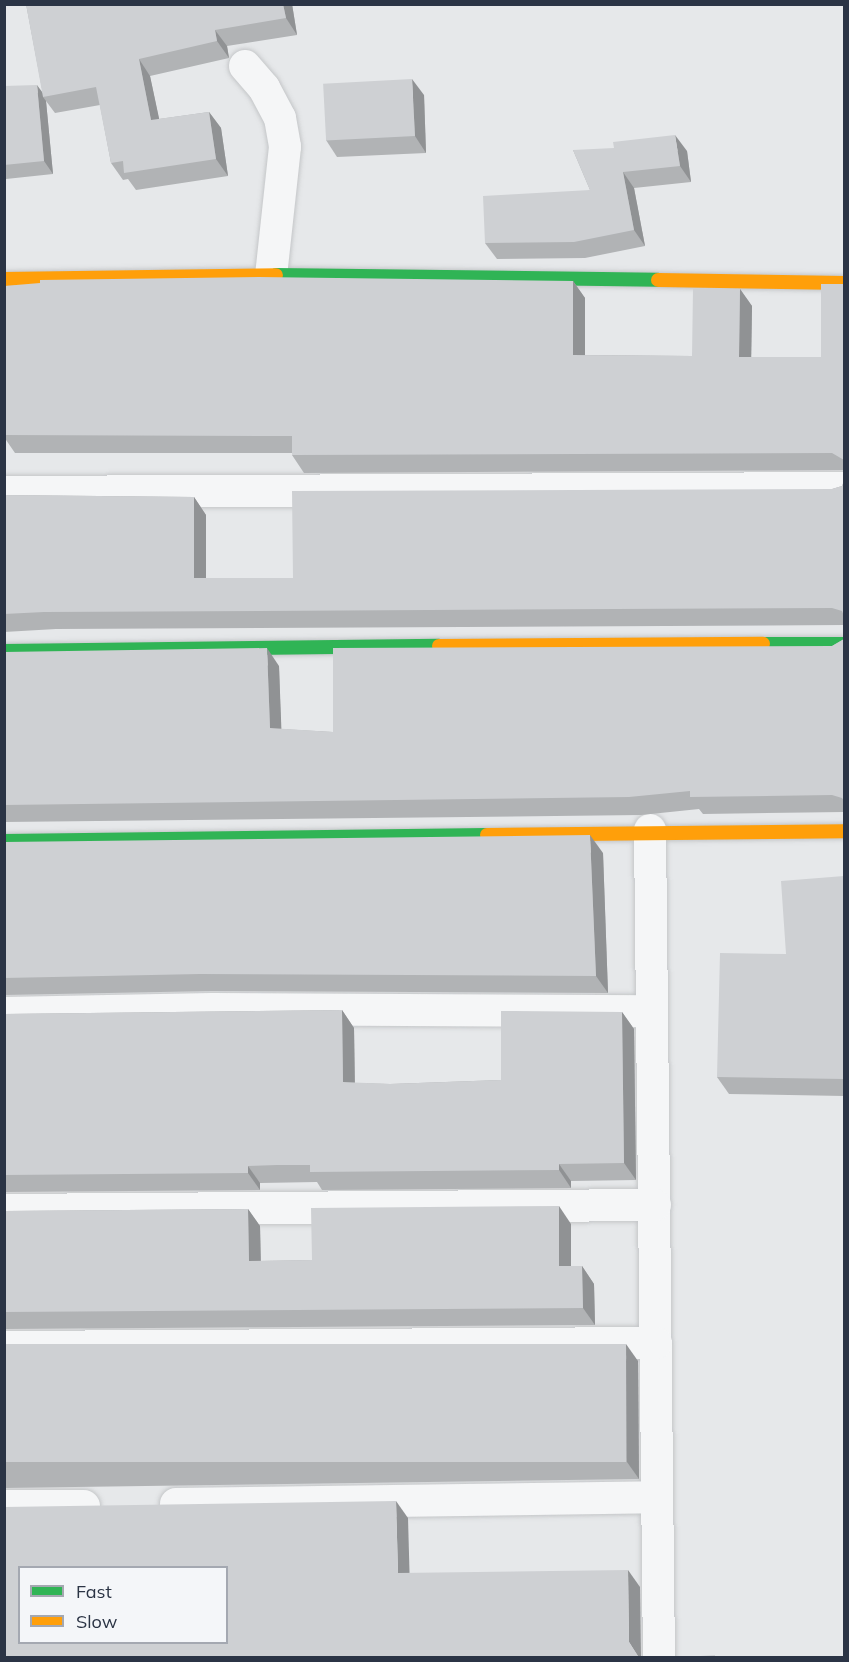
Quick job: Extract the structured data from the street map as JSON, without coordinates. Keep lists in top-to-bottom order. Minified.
{"legend":["Fast","Slow"]}
